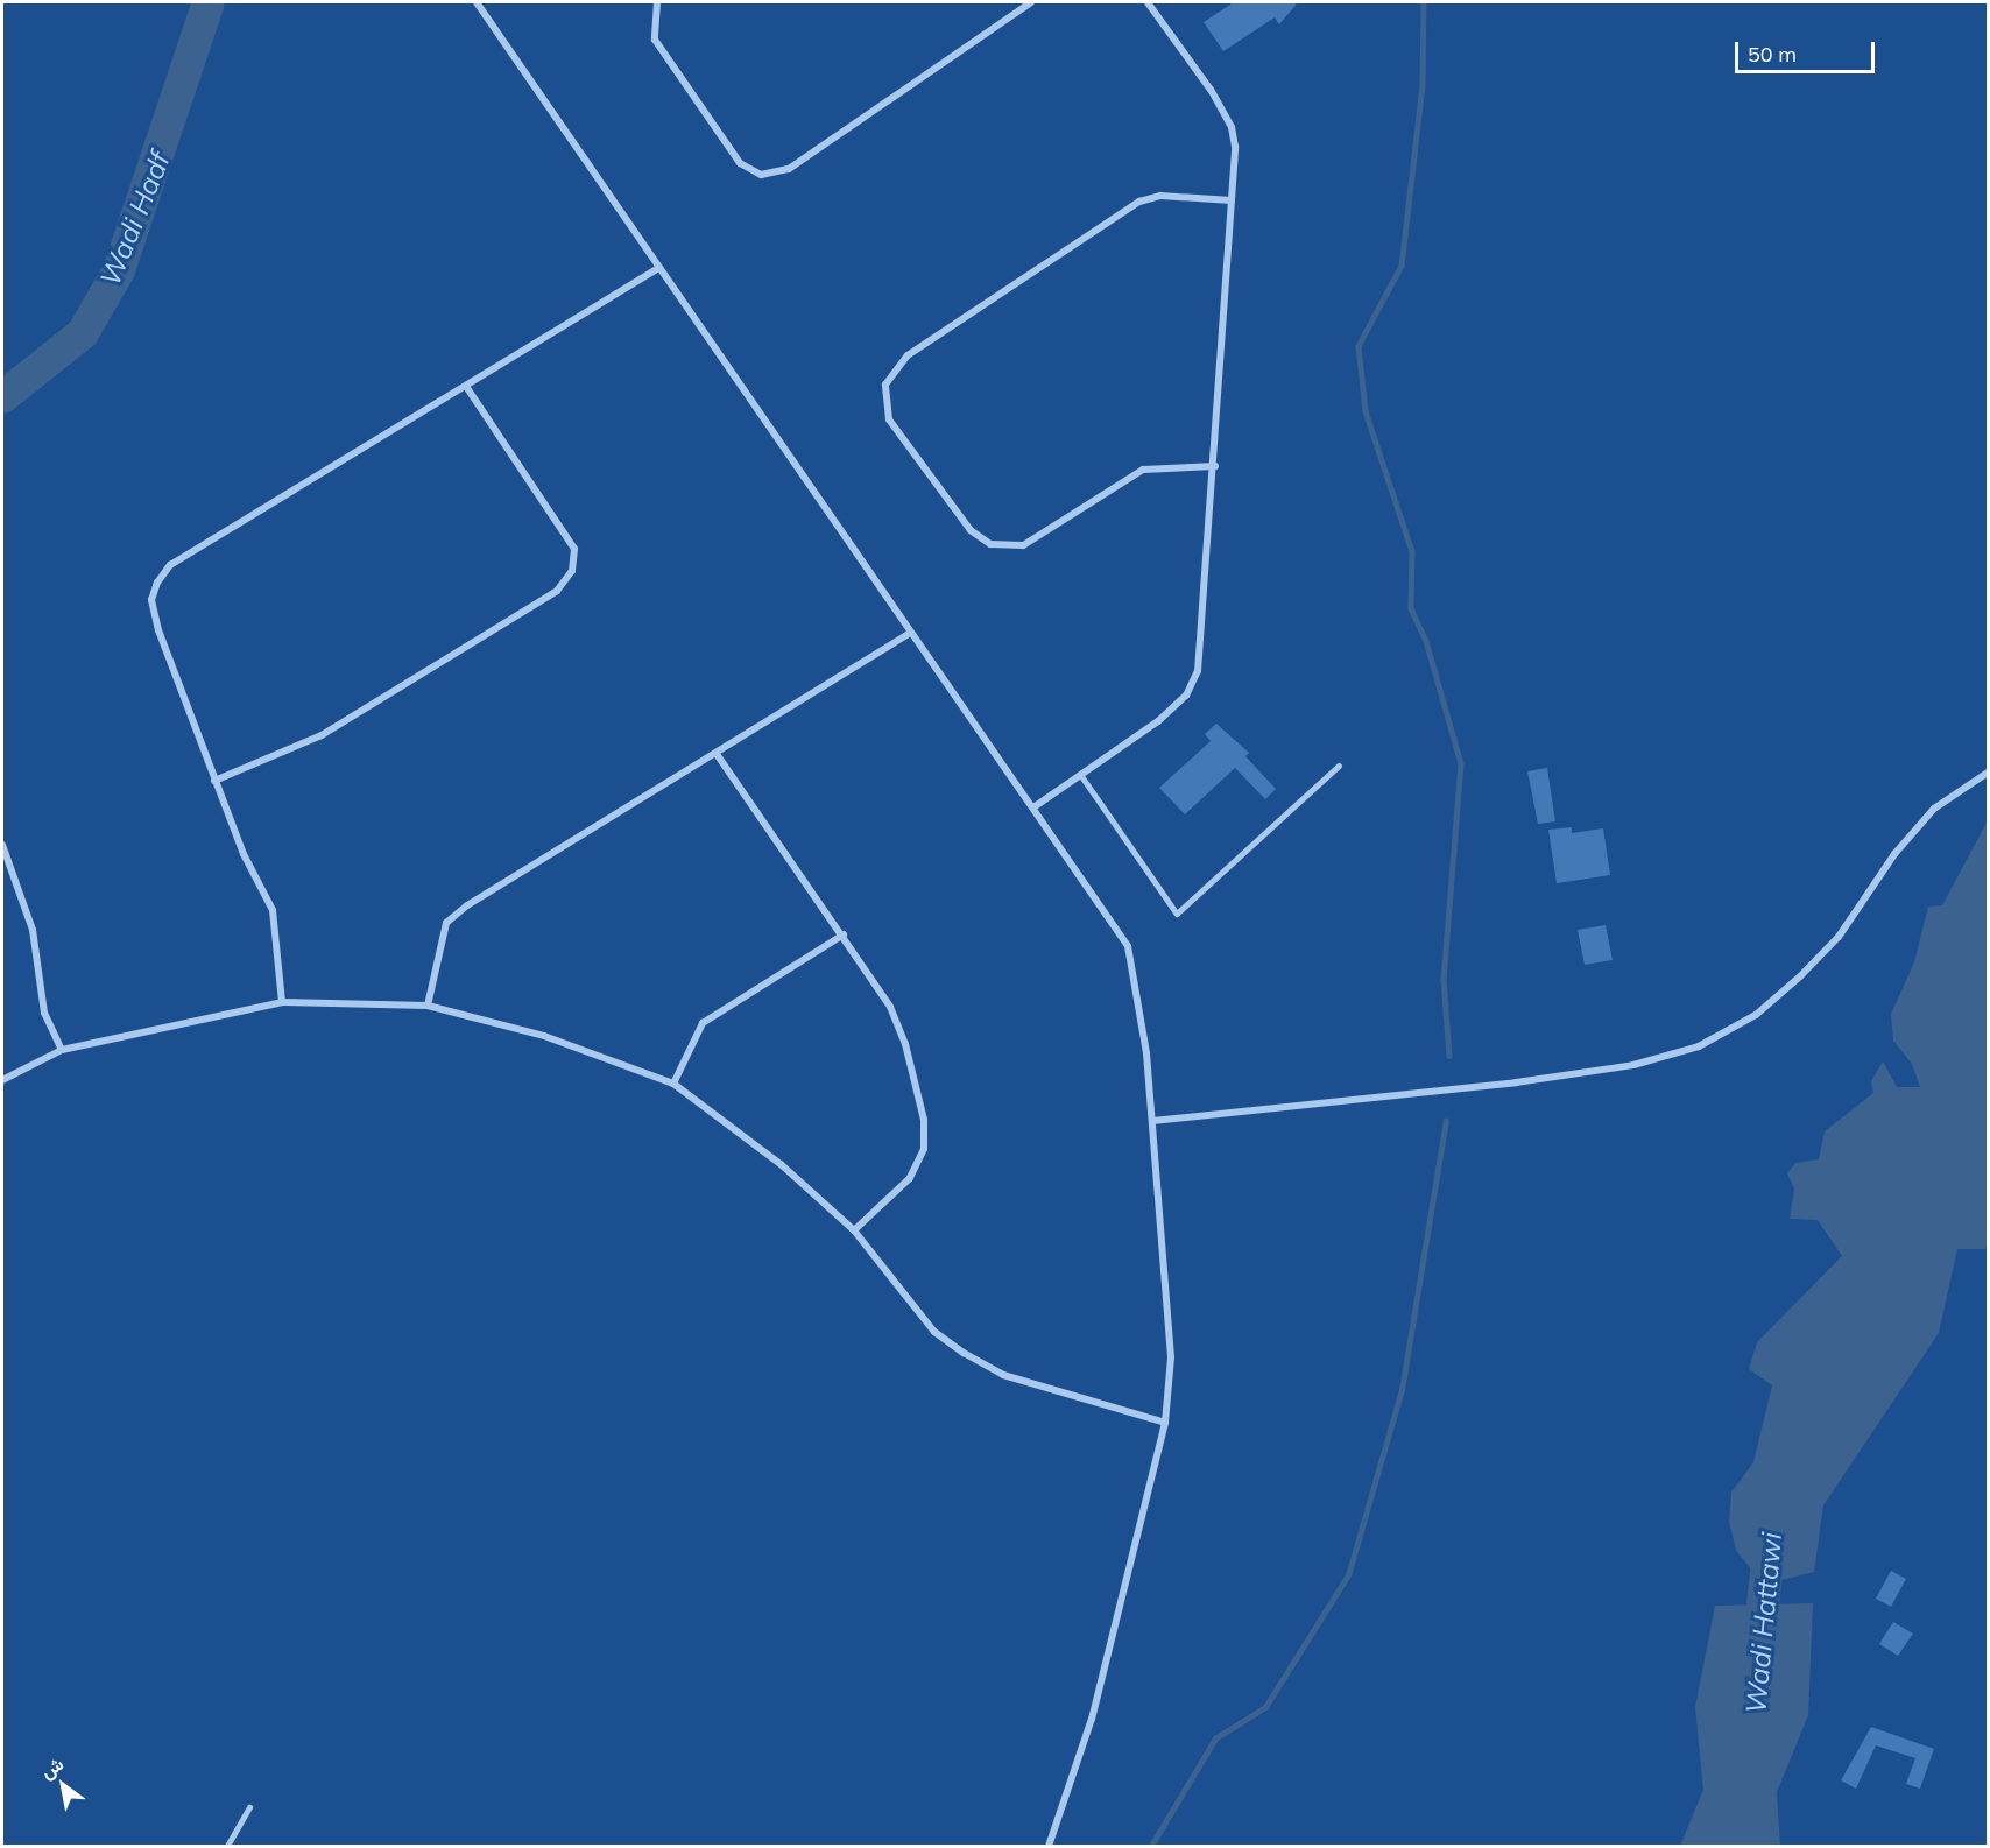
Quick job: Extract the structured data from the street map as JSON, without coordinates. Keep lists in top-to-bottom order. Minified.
{"water":["Wadi Hadf","Wadi Hattawi"],"scale_bar":"50 m","north":"top left"}
